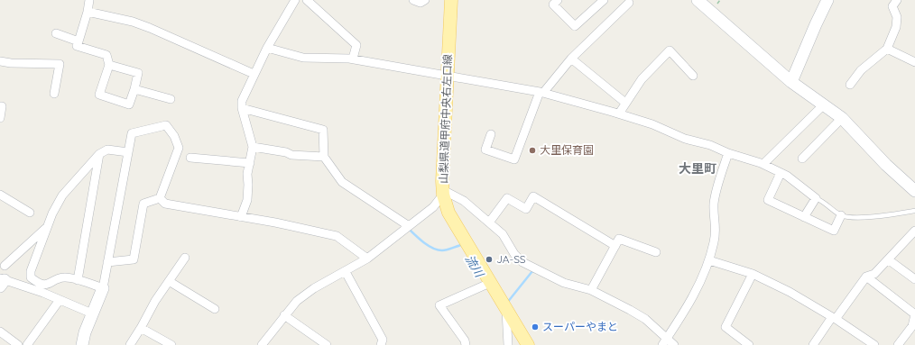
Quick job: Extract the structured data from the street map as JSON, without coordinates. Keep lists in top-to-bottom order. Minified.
{"streets":{"main road":["山梨県道甲府中央右左口線"]},"districts":["大里町"],"water":["流川"],"places":["大里保育園","JA-SS","スーパーやまと"]}
